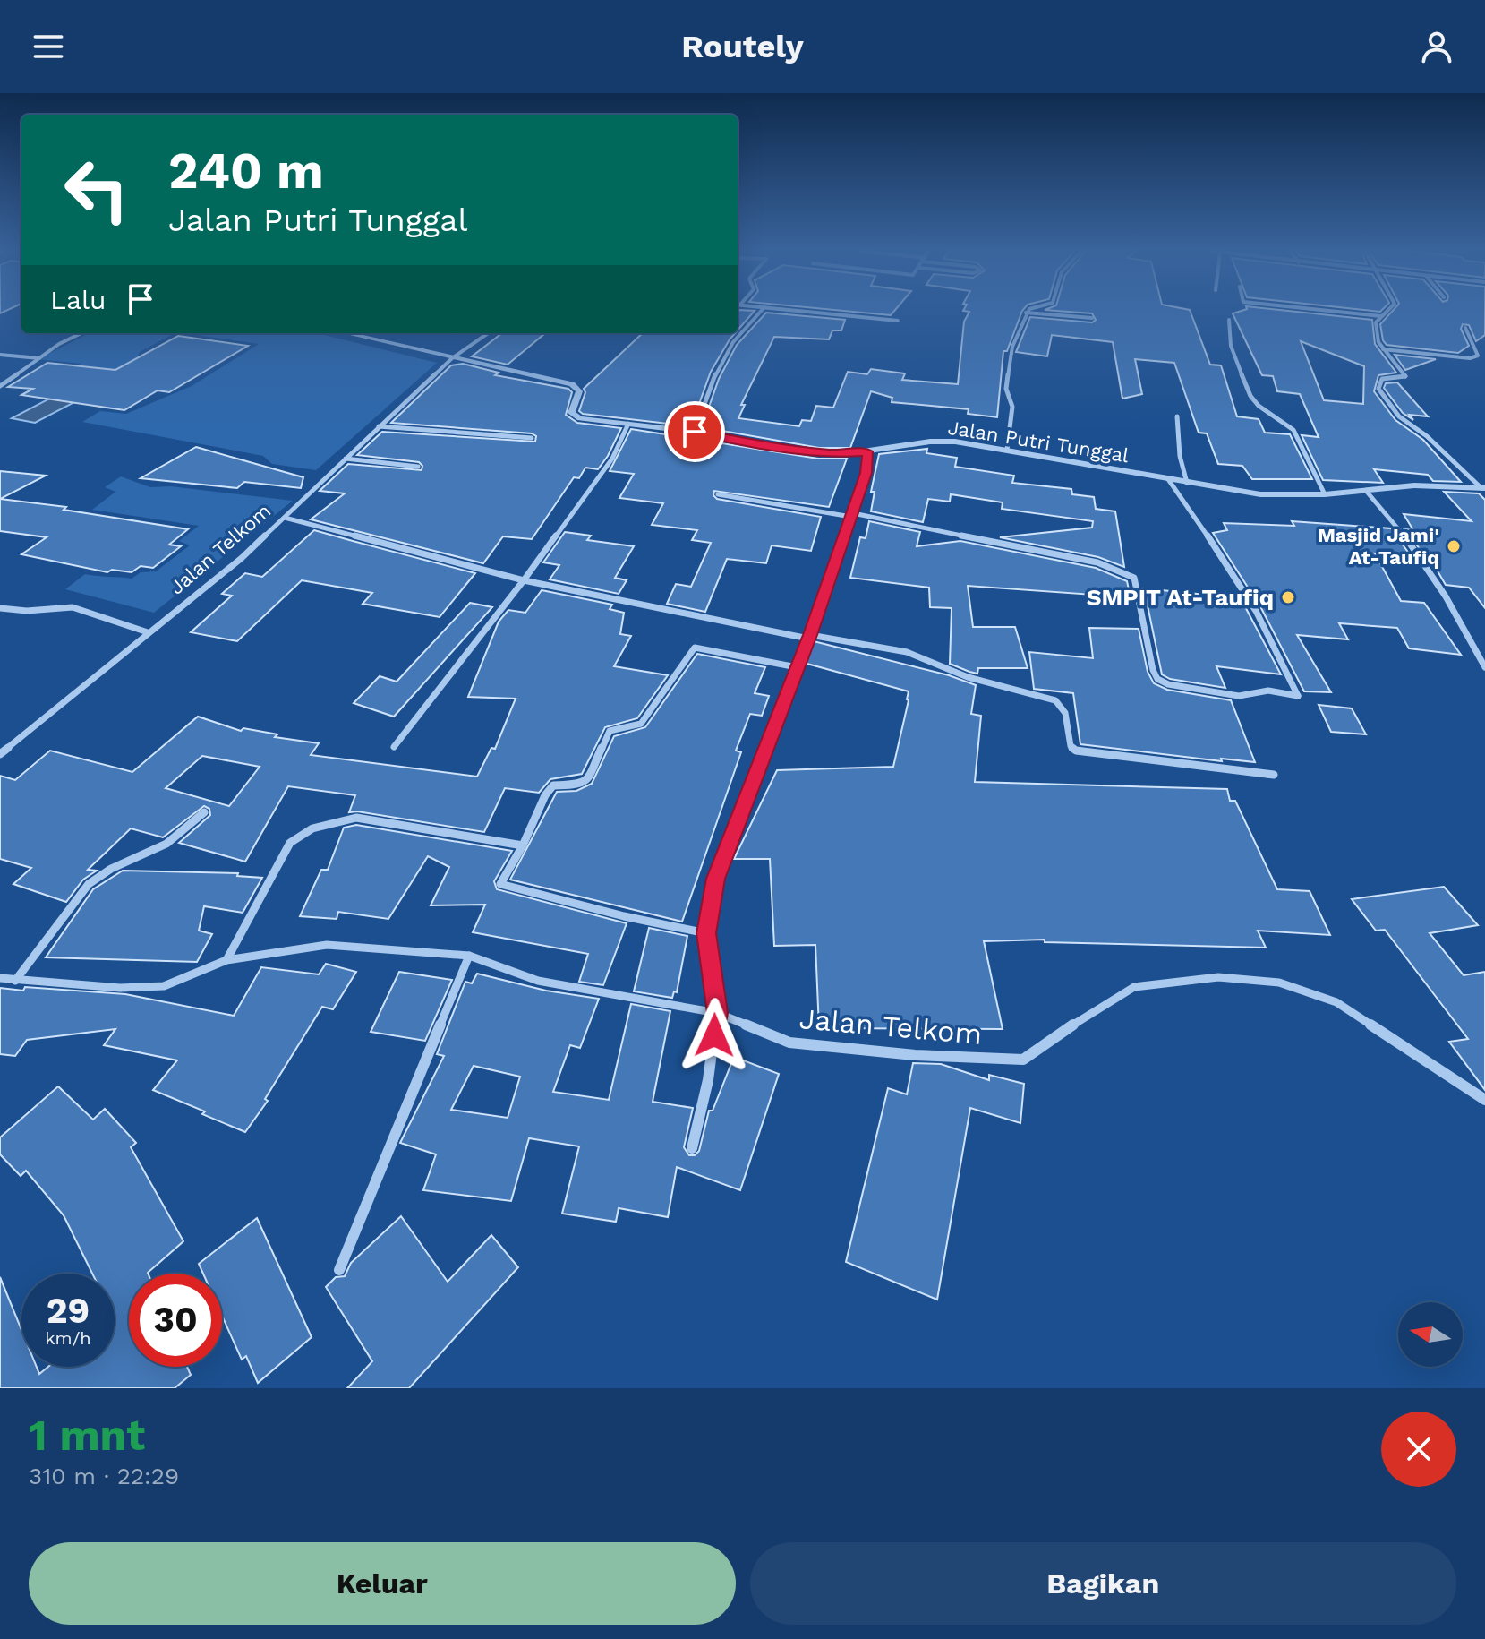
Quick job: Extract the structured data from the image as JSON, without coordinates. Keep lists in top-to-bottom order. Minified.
{"streets":{"street":["Jalan Putri Tunggal","Jalan Telkom"]},"crossings":[["Jalan Putri Tunggal","Jalan Telkom"]],"places":["Masjid Jami' At-Taufiq","SMPIT At-Taufiq"],"north":"left","page":{"header":"Routely","turn":["240 m","Jalan Putri Tunggal"],"then":"Lalu","speed":"29 km/h","limit":"30","heading":["1 mnt","310 m · 22:29"],"buttons":["Keluar","Bagikan"]}}
